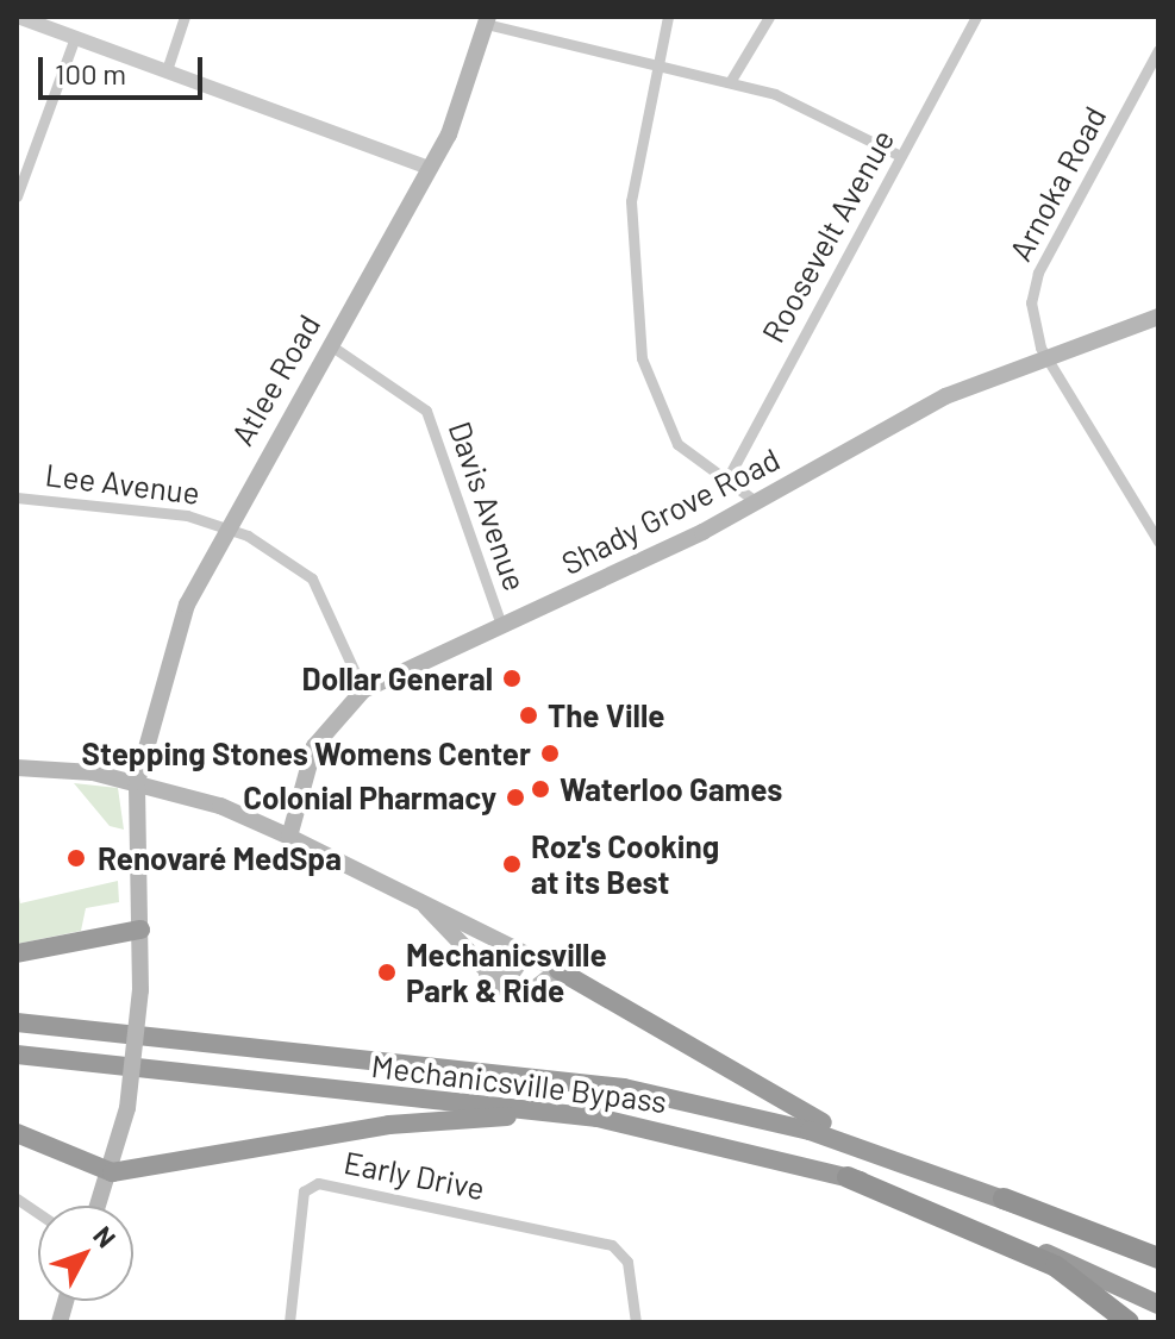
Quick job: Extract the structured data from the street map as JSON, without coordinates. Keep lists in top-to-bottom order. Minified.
{"streets":{"highway":["Mechanicsville Bypass"],"main road":["Atlee Road","Shady Grove Road"],"street":["Arnoka Road","Roosevelt Avenue","Lee Avenue","Davis Avenue","Early Drive"]},"crossings":[["Arnoka Road","Shady Grove Road"],["Atlee Road","Lee Avenue"],["Atlee Road","Davis Avenue"],["Lee Avenue","Shady Grove Road"],["Davis Avenue","Shady Grove Road"]],"places":["Dollar General","The Ville","Stepping Stones Womens Center","Waterloo Games","Colonial Pharmacy","Renovaré MedSpa","Roz's Cooking at its Best","Mechanicsville Park & Ride"],"scale_bar":"100 m","north":"top right"}
